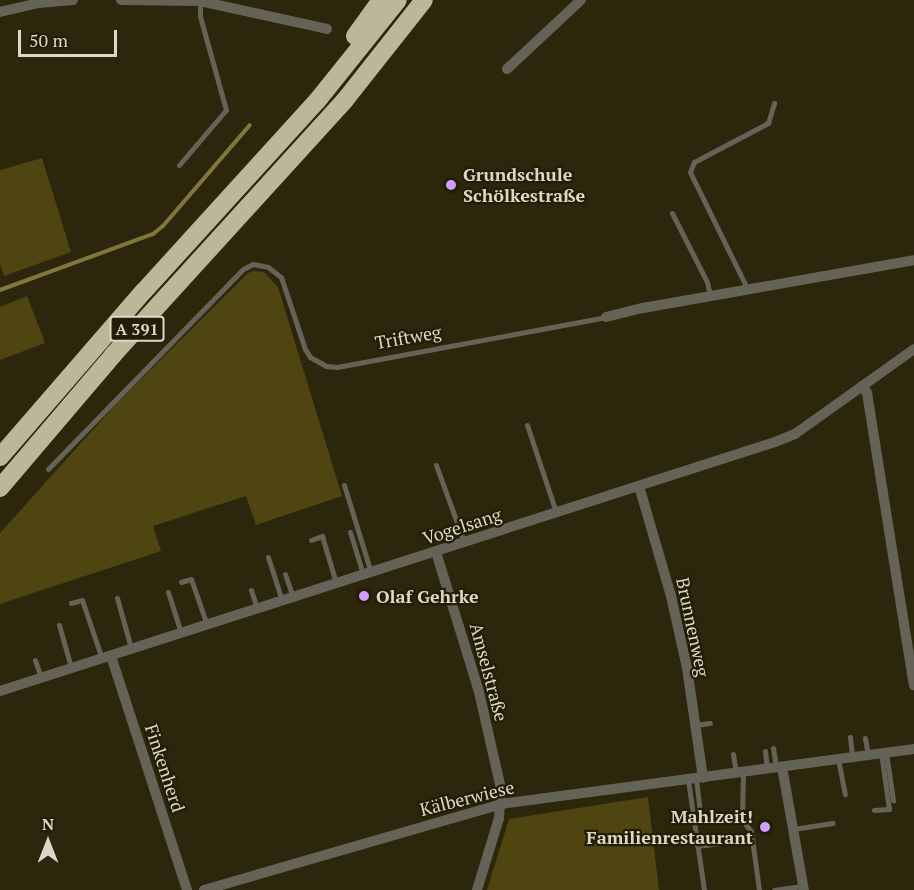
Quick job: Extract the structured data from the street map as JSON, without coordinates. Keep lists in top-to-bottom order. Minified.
{"streets":{"highway":["A 391"],"street":["Triftweg","Vogelsang","Brunnenweg","Amselstraße","Finkenherd","Kälberwiese"]},"crossings":[["Vogelsang","Brunnenweg"],["Vogelsang","Amselstraße"],["Vogelsang","Finkenherd"],["Brunnenweg","Kälberwiese"],["Amselstraße","Kälberwiese"]],"places":["Grundschule Schölkestraße","Olaf Gehrke","Mahlzeit! Familienrestaurant"],"scale_bar":"50 m","north":"top"}
